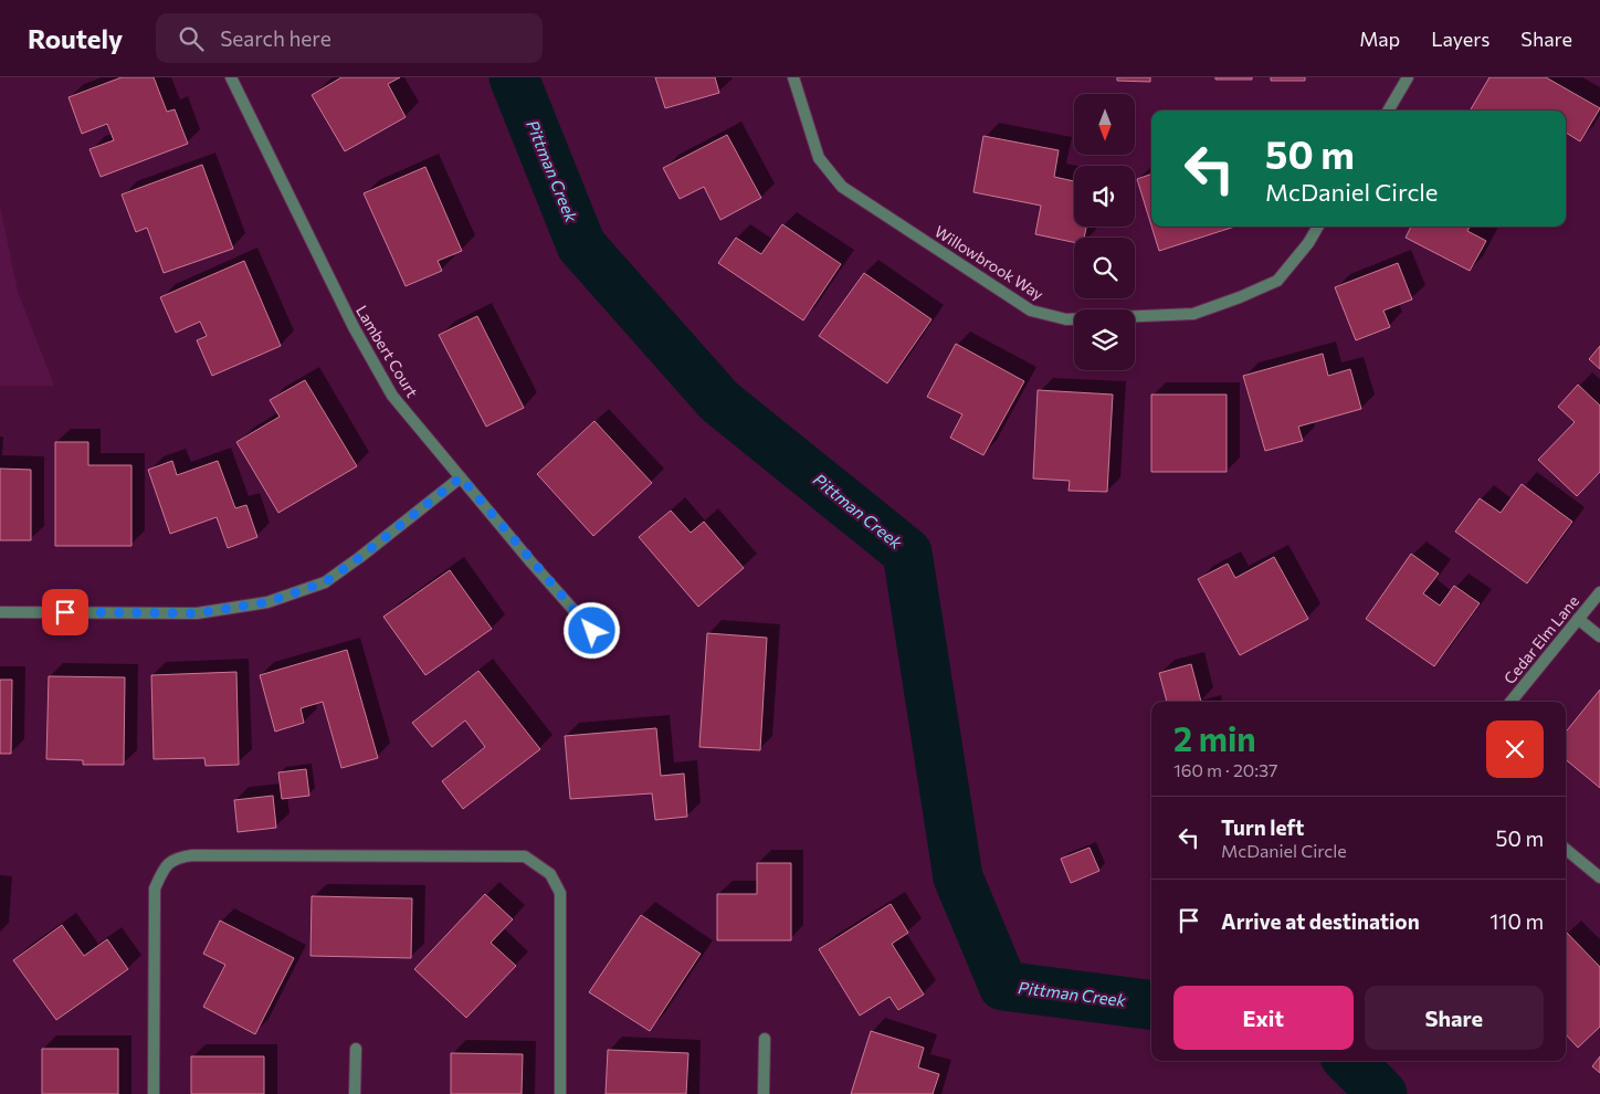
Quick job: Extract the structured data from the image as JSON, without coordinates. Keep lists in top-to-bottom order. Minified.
{"streets":{"street":["Willowbrook Way","Lambert Court","Cedar Elm Lane"]},"water":["Pittman Creek"],"north":"bottom","page":{"header":"Routely","search":"Search here","nav":["Map","Layers","Share"],"turn":["50 m","McDaniel Circle"],"heading":["2 min","160 m · 20:37"],"list":[{"name":"Turn left","note":"McDaniel Circle","value":"50 m"},{"name":"Arrive at destination","value":"110 m"}],"buttons":["Exit","Share"]}}
